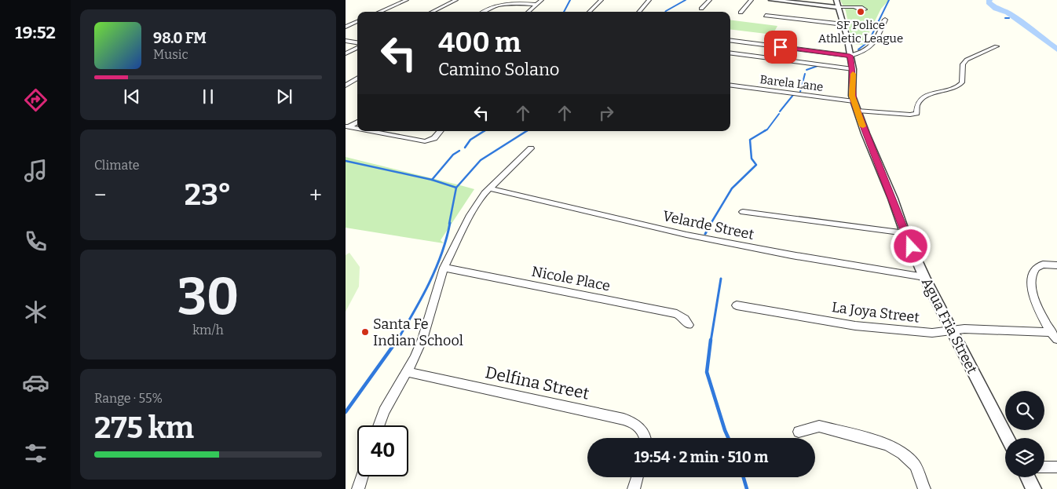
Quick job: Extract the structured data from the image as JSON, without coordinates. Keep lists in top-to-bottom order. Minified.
{"streets":{"street":["Barela Lane","Velarde Street","Nicole Place","La Joya Street","Agua Fria Street","Delfina Street"]},"crossings":[["Barela Lane","Agua Fria Street"],["Velarde Street","Agua Fria Street"],["La Joya Street","Agua Fria Street"]],"places":["SF Police Athletic League","Santa Fe Indian School"],"page":{"tabs":"19:52","turn":["400 m","Camino Solano"],"song":["98.0 FM","Music"],"tile":["Climate",["30","km/h"],["Range · 55%","275 km"]],"heat":["−","23°","+"],"limit":"40","trip":"19:54 · 2 min · 510 m"}}
